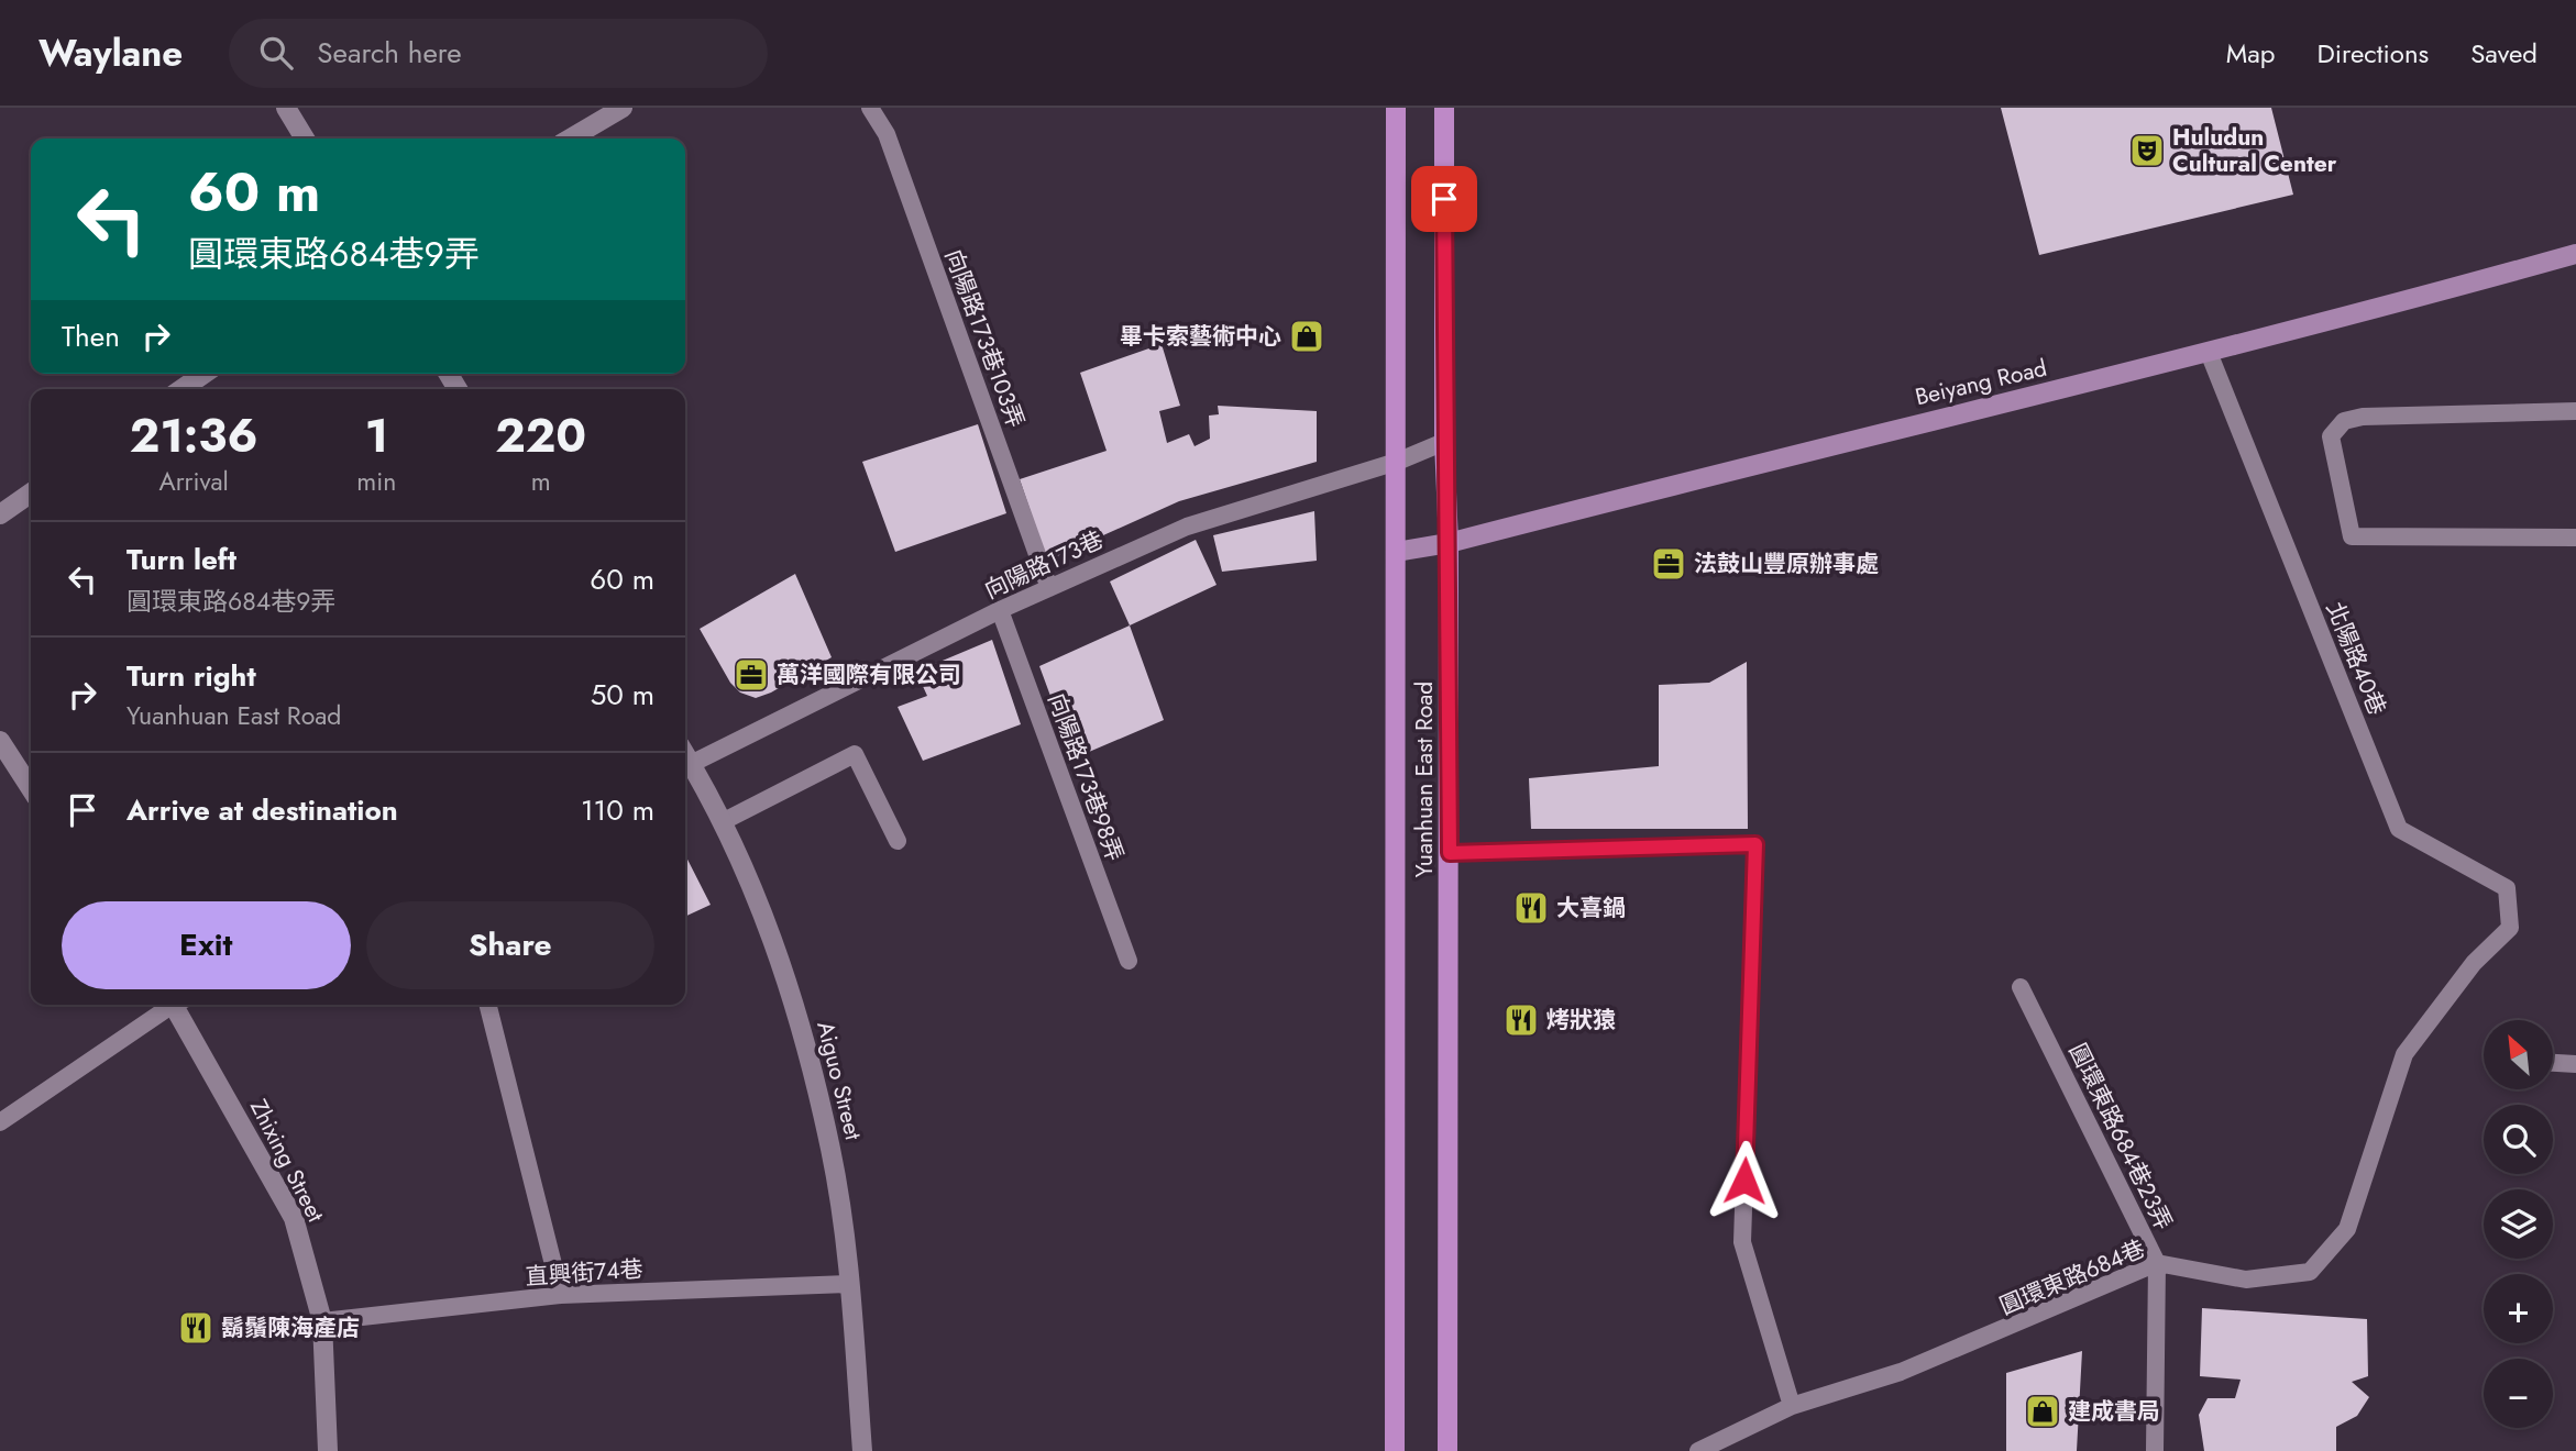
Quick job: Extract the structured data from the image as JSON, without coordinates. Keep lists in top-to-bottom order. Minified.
{"streets":{"main road":["Yuanhuan East Road"],"street":["Beiyang Road","Aiguo Street","Zhixing Street"],"lane":["向陽路173巷103弄","向陽路173巷","北陽路40巷","向陽路173巷98弄","圓環東路684巷23弄","直興街74巷","圓環東路684巷"]},"crossings":[["向陽路173巷103弄","向陽路173巷"],["Beiyang Road","北陽路40巷"],["Beiyang Road","Yuanhuan East Road"],["向陽路173巷","向陽路173巷98弄"],["向陽路173巷","Yuanhuan East Road"],["向陽路173巷","Aiguo Street"],["北陽路40巷","圓環東路684巷"],["Aiguo Street","直興街74巷"],["圓環東路684巷23弄","圓環東路684巷"],["Zhixing Street","直興街74巷"]],"places":{"theatre":["Huludun Cultural Center"],"shop":["畢卡索藝術中心","建成書局"],"office":["法鼓山豐原辦事處","萬洋國際有限公司"],"restaurant":["大喜鍋","烤狀猿","鬍鬚陳海產店"]},"north":"top left","page":{"header":"Waylane","search":"Search here","nav":["Map","Directions","Saved"],"turn":["60 m","圓環東路684巷9弄"],"then":"Then","eta":["21:36","Arrival","1","min","220","m"],"list":[{"name":"Turn left","note":"圓環東路684巷9弄","value":"60 m"},{"name":"Turn right","note":"Yuanhuan East Road","value":"50 m"},{"name":"Arrive at destination","value":"110 m"}],"buttons":["Exit","Share"],"map_buttons":["+","−"]}}
